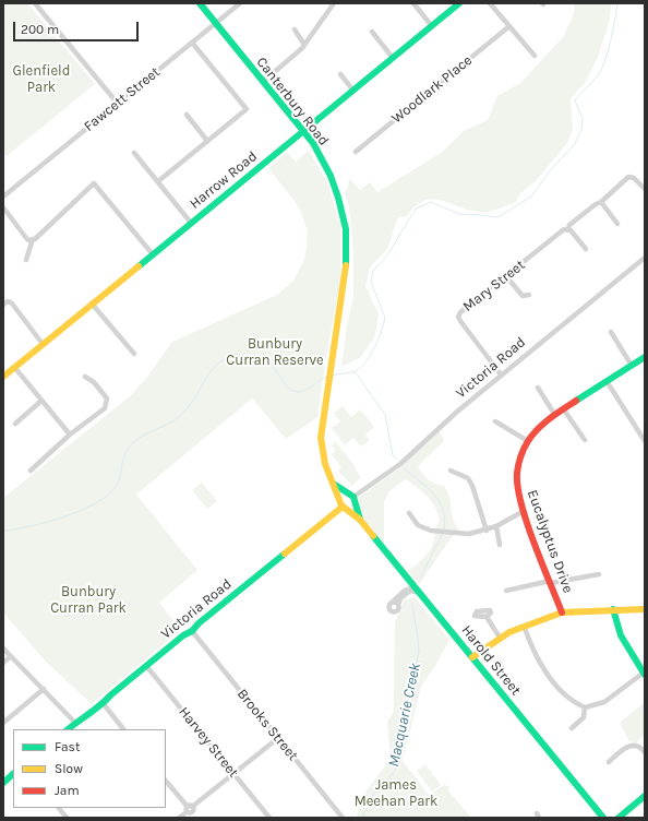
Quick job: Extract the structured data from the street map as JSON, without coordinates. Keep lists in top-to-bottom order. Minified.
{"streets":{"street":["Woodlark Place","Fawcett Street","Canterbury Road","Harrow Road","Mary Street","Victoria Road","Eucalyptus Drive","Harold Street","Brooks Street","Harvey Street"]},"crossings":[["Fawcett Street","Canterbury Road"],["Canterbury Road","Harrow Road"],["Canterbury Road","Victoria Road"],["Canterbury Road","Harold Street"],["Mary Street","Victoria Road"],["Victoria Road","Harold Street"],["Victoria Road","Brooks Street"],["Victoria Road","Harvey Street"]],"water":["Macquarie Creek"],"parks":["Glenfield Park","Bunbury Curran Reserve","Bunbury Curran Park","James Meehan Park"],"legend":["Fast","Slow","Jam"],"scale_bar":"200 m"}
